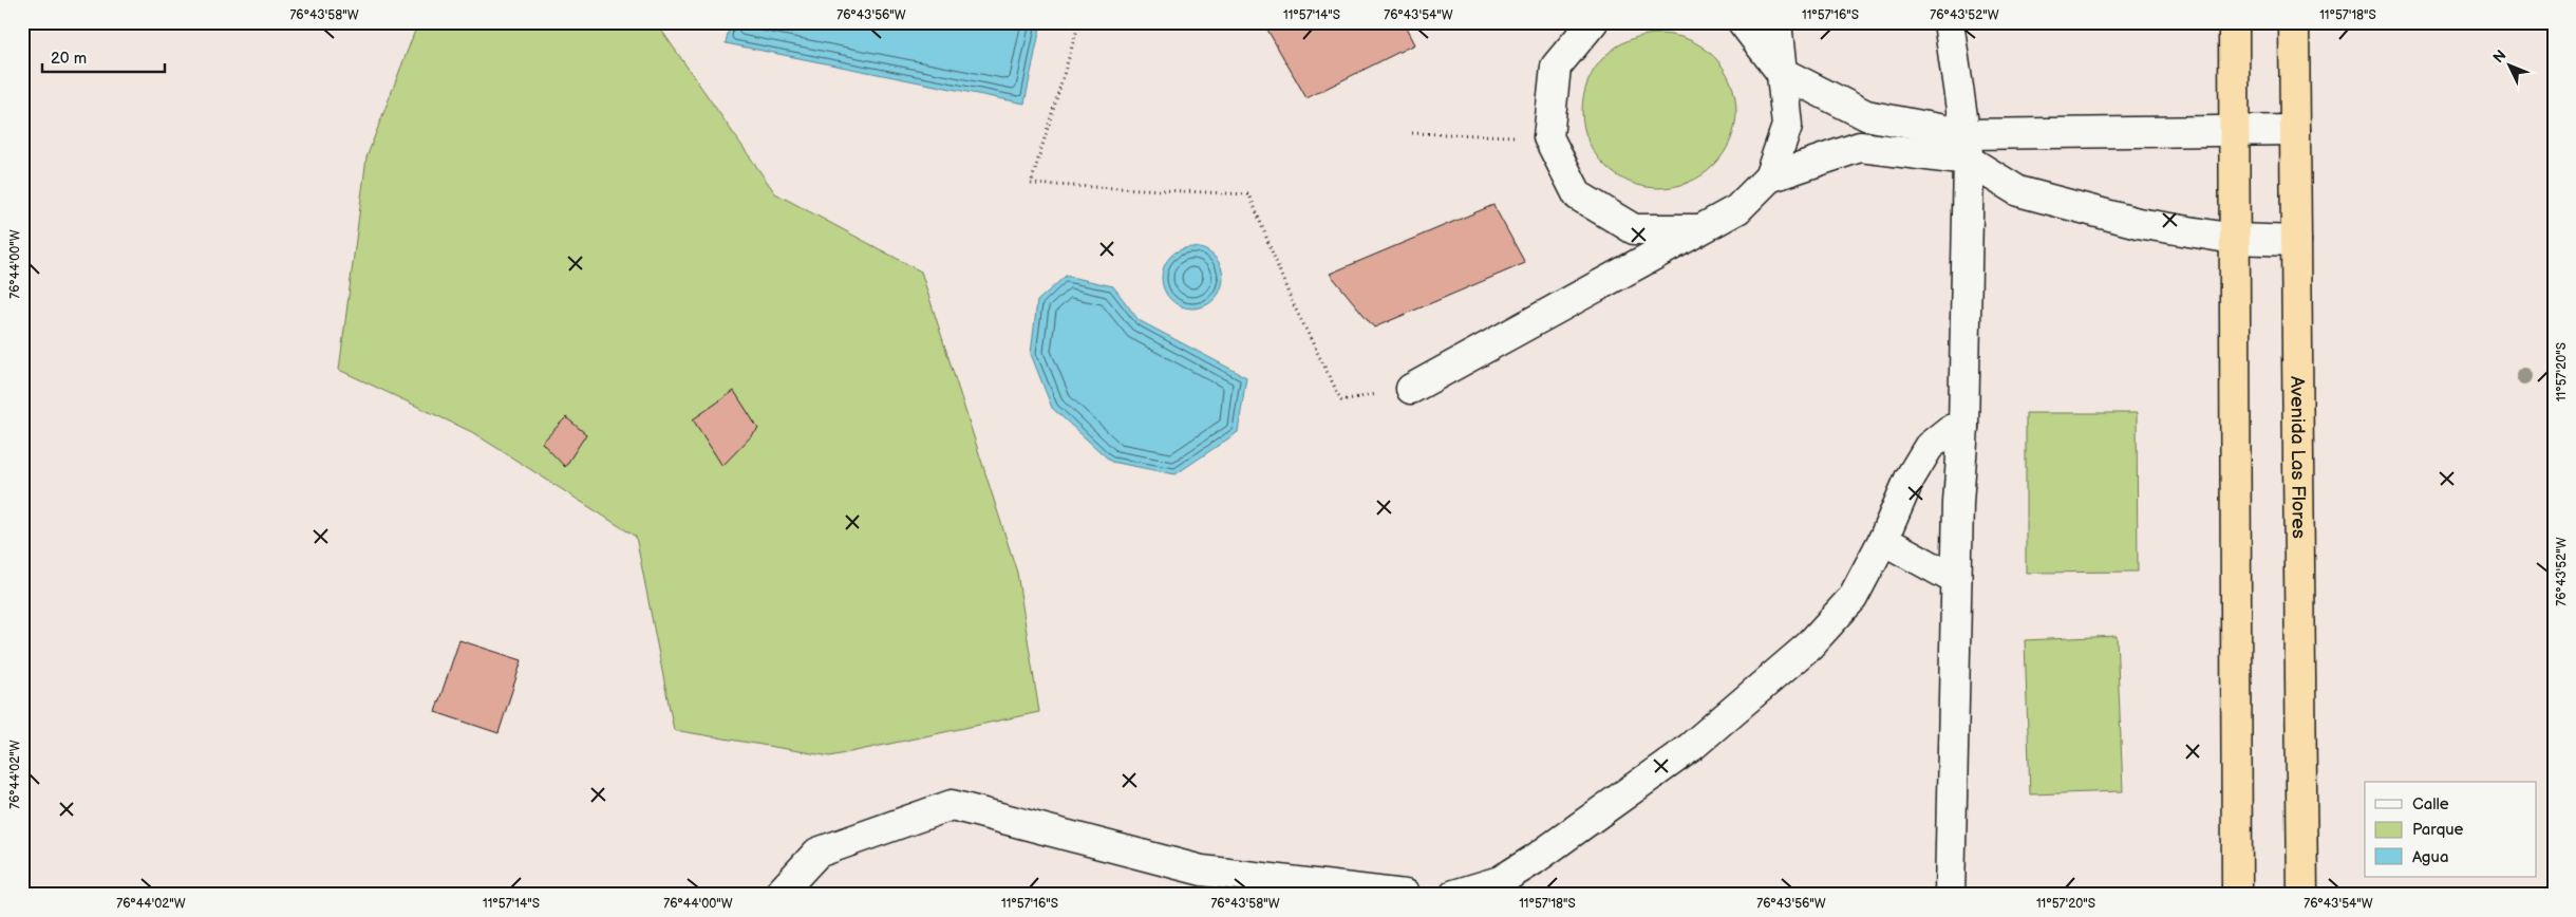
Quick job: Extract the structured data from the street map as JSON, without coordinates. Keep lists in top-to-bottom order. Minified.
{"streets":{"highway":["Avenida Las Flores"]},"legend":["Calle","Parque","Agua"],"scale_bar":"20 m","north":"top left","coordinates":["76°43'58\"W","76°43'56\"W","11°57'14\"S","76°43'54\"W","11°57'16\"S","76°43'52\"W","11°57'18\"S","76°44'00\"W","11°57'20\"S","76°44'02\"W"]}
